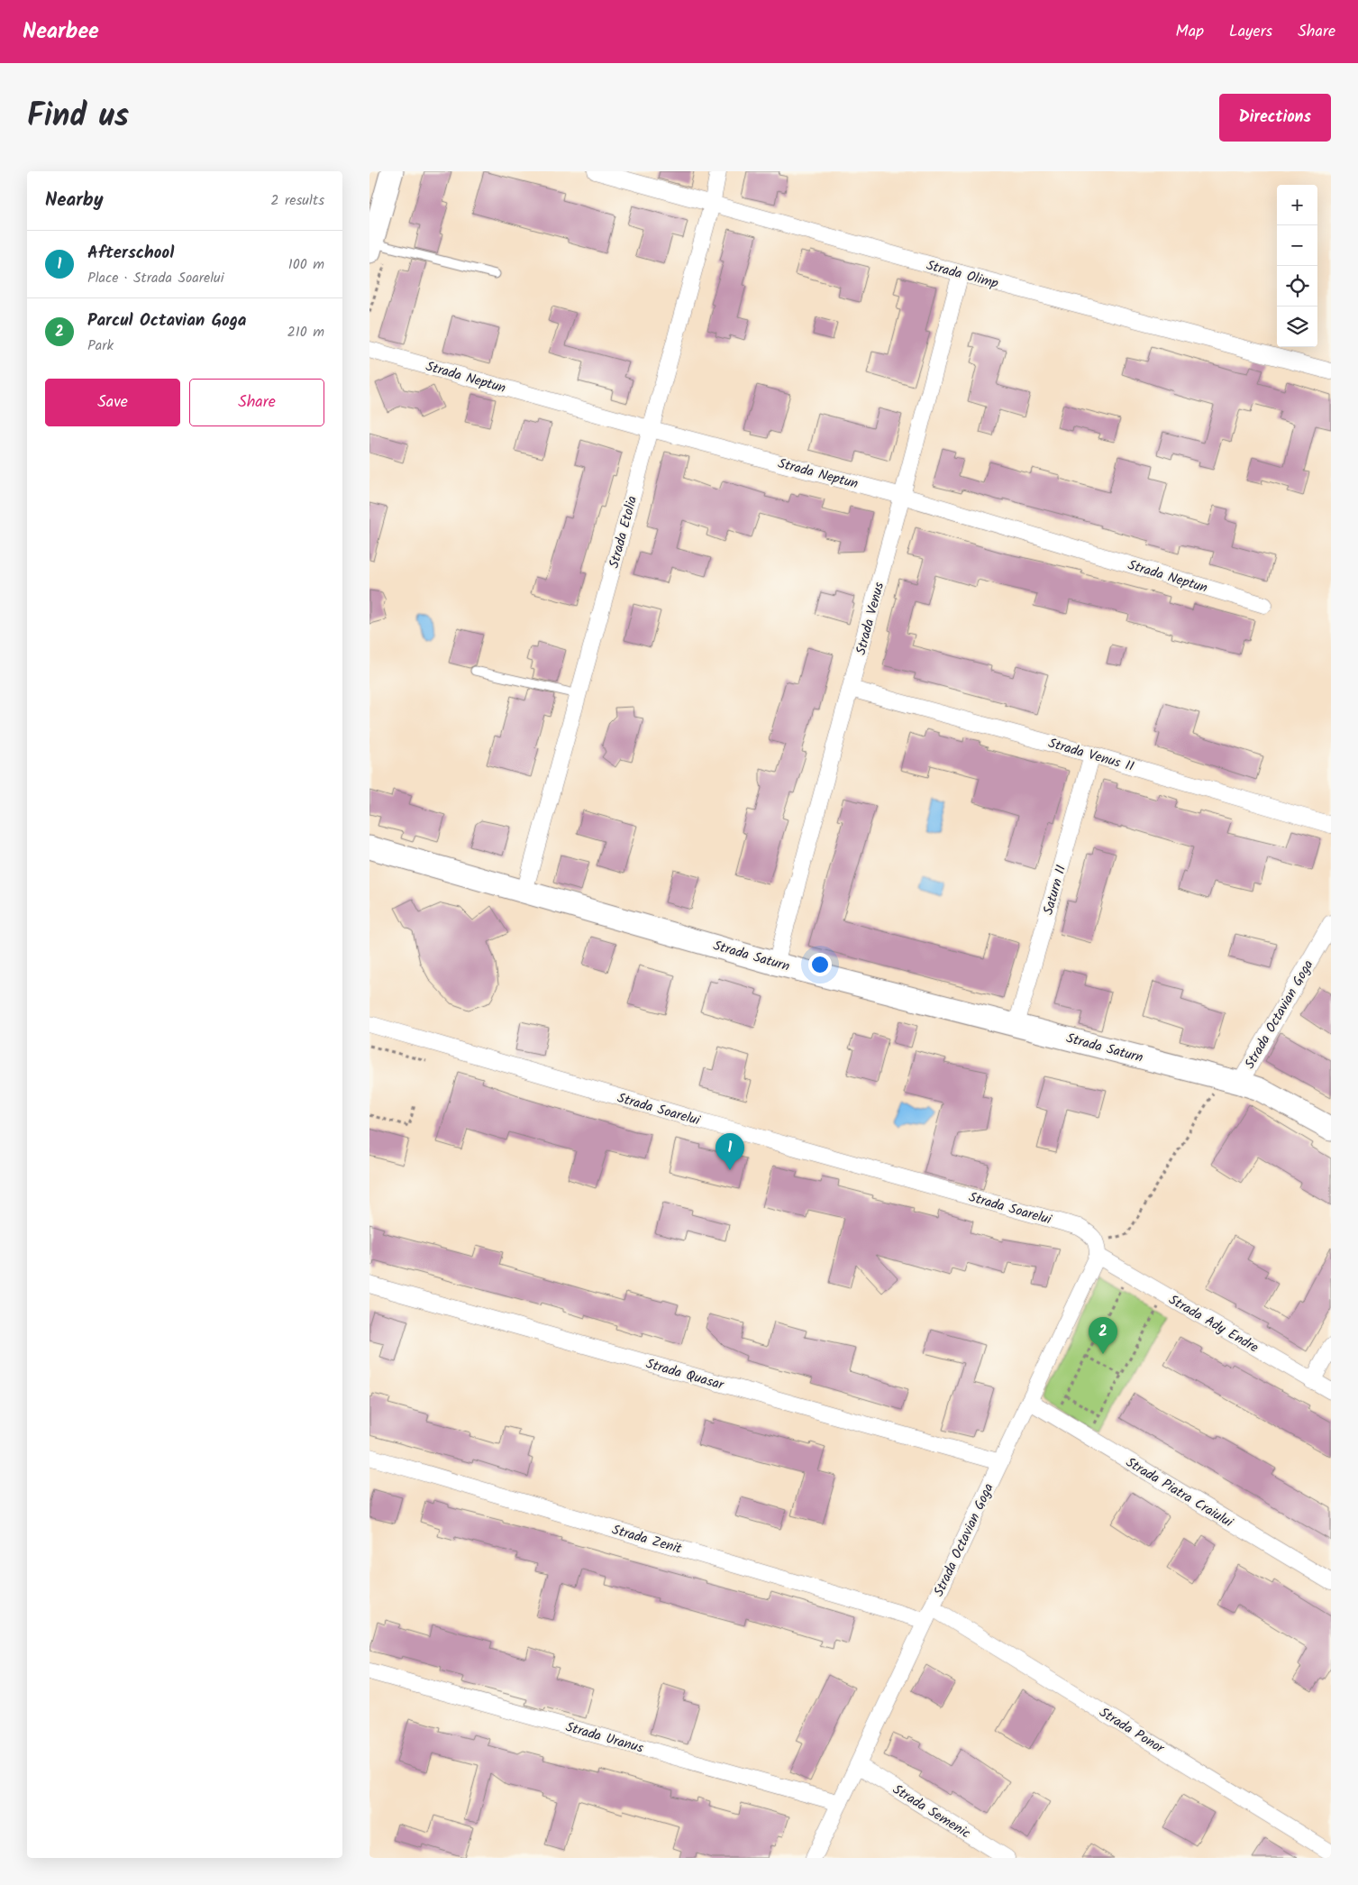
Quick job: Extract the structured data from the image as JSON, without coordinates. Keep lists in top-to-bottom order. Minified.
{"streets":{"street":["Strada Olimp","Strada Neptun","Strada Etolia","Strada Venus","Strada Venus II","Saturn II","Strada Saturn","Strada Octavian Goga","Strada Soarelui","Strada Ady Endre","Strada Quasar","Strada Piatra Craiului","Strada Zenit","Strada Ponor","Strada Uranus","Strada Semenic"]},"crossings":[["Strada Olimp","Strada Etolia"],["Strada Olimp","Strada Venus"],["Strada Neptun","Strada Etolia"],["Strada Neptun","Strada Venus"],["Strada Etolia","Strada Saturn"],["Strada Venus","Strada Venus II"],["Strada Venus","Strada Saturn"],["Strada Venus II","Saturn II"],["Saturn II","Strada Saturn"],["Strada Saturn","Strada Octavian Goga"],["Strada Octavian Goga","Strada Soarelui"],["Strada Octavian Goga","Strada Ady Endre"],["Strada Octavian Goga","Strada Quasar"],["Strada Octavian Goga","Strada Piatra Craiului"],["Strada Octavian Goga","Strada Zenit"],["Strada Octavian Goga","Strada Ponor"],["Strada Octavian Goga","Strada Uranus"],["Strada Octavian Goga","Strada Semenic"],["Strada Soarelui","Strada Ady Endre"],["Strada Zenit","Strada Ponor"]],"page":{"header":"Nearbee","nav":["Map","Layers","Share"],"title":"Find us","buttons":["Directions",["Save","Share"]],"heading":["Nearby","2 results"],"map_buttons":["+","−"],"list":[{"mark":"1","name":"Afterschool","note":"Place · Strada Soarelui","value":"100 m"},{"mark":"2","name":"Parcul Octavian Goga","note":"Park","value":"210 m"}],"pins":["1","2"]}}
